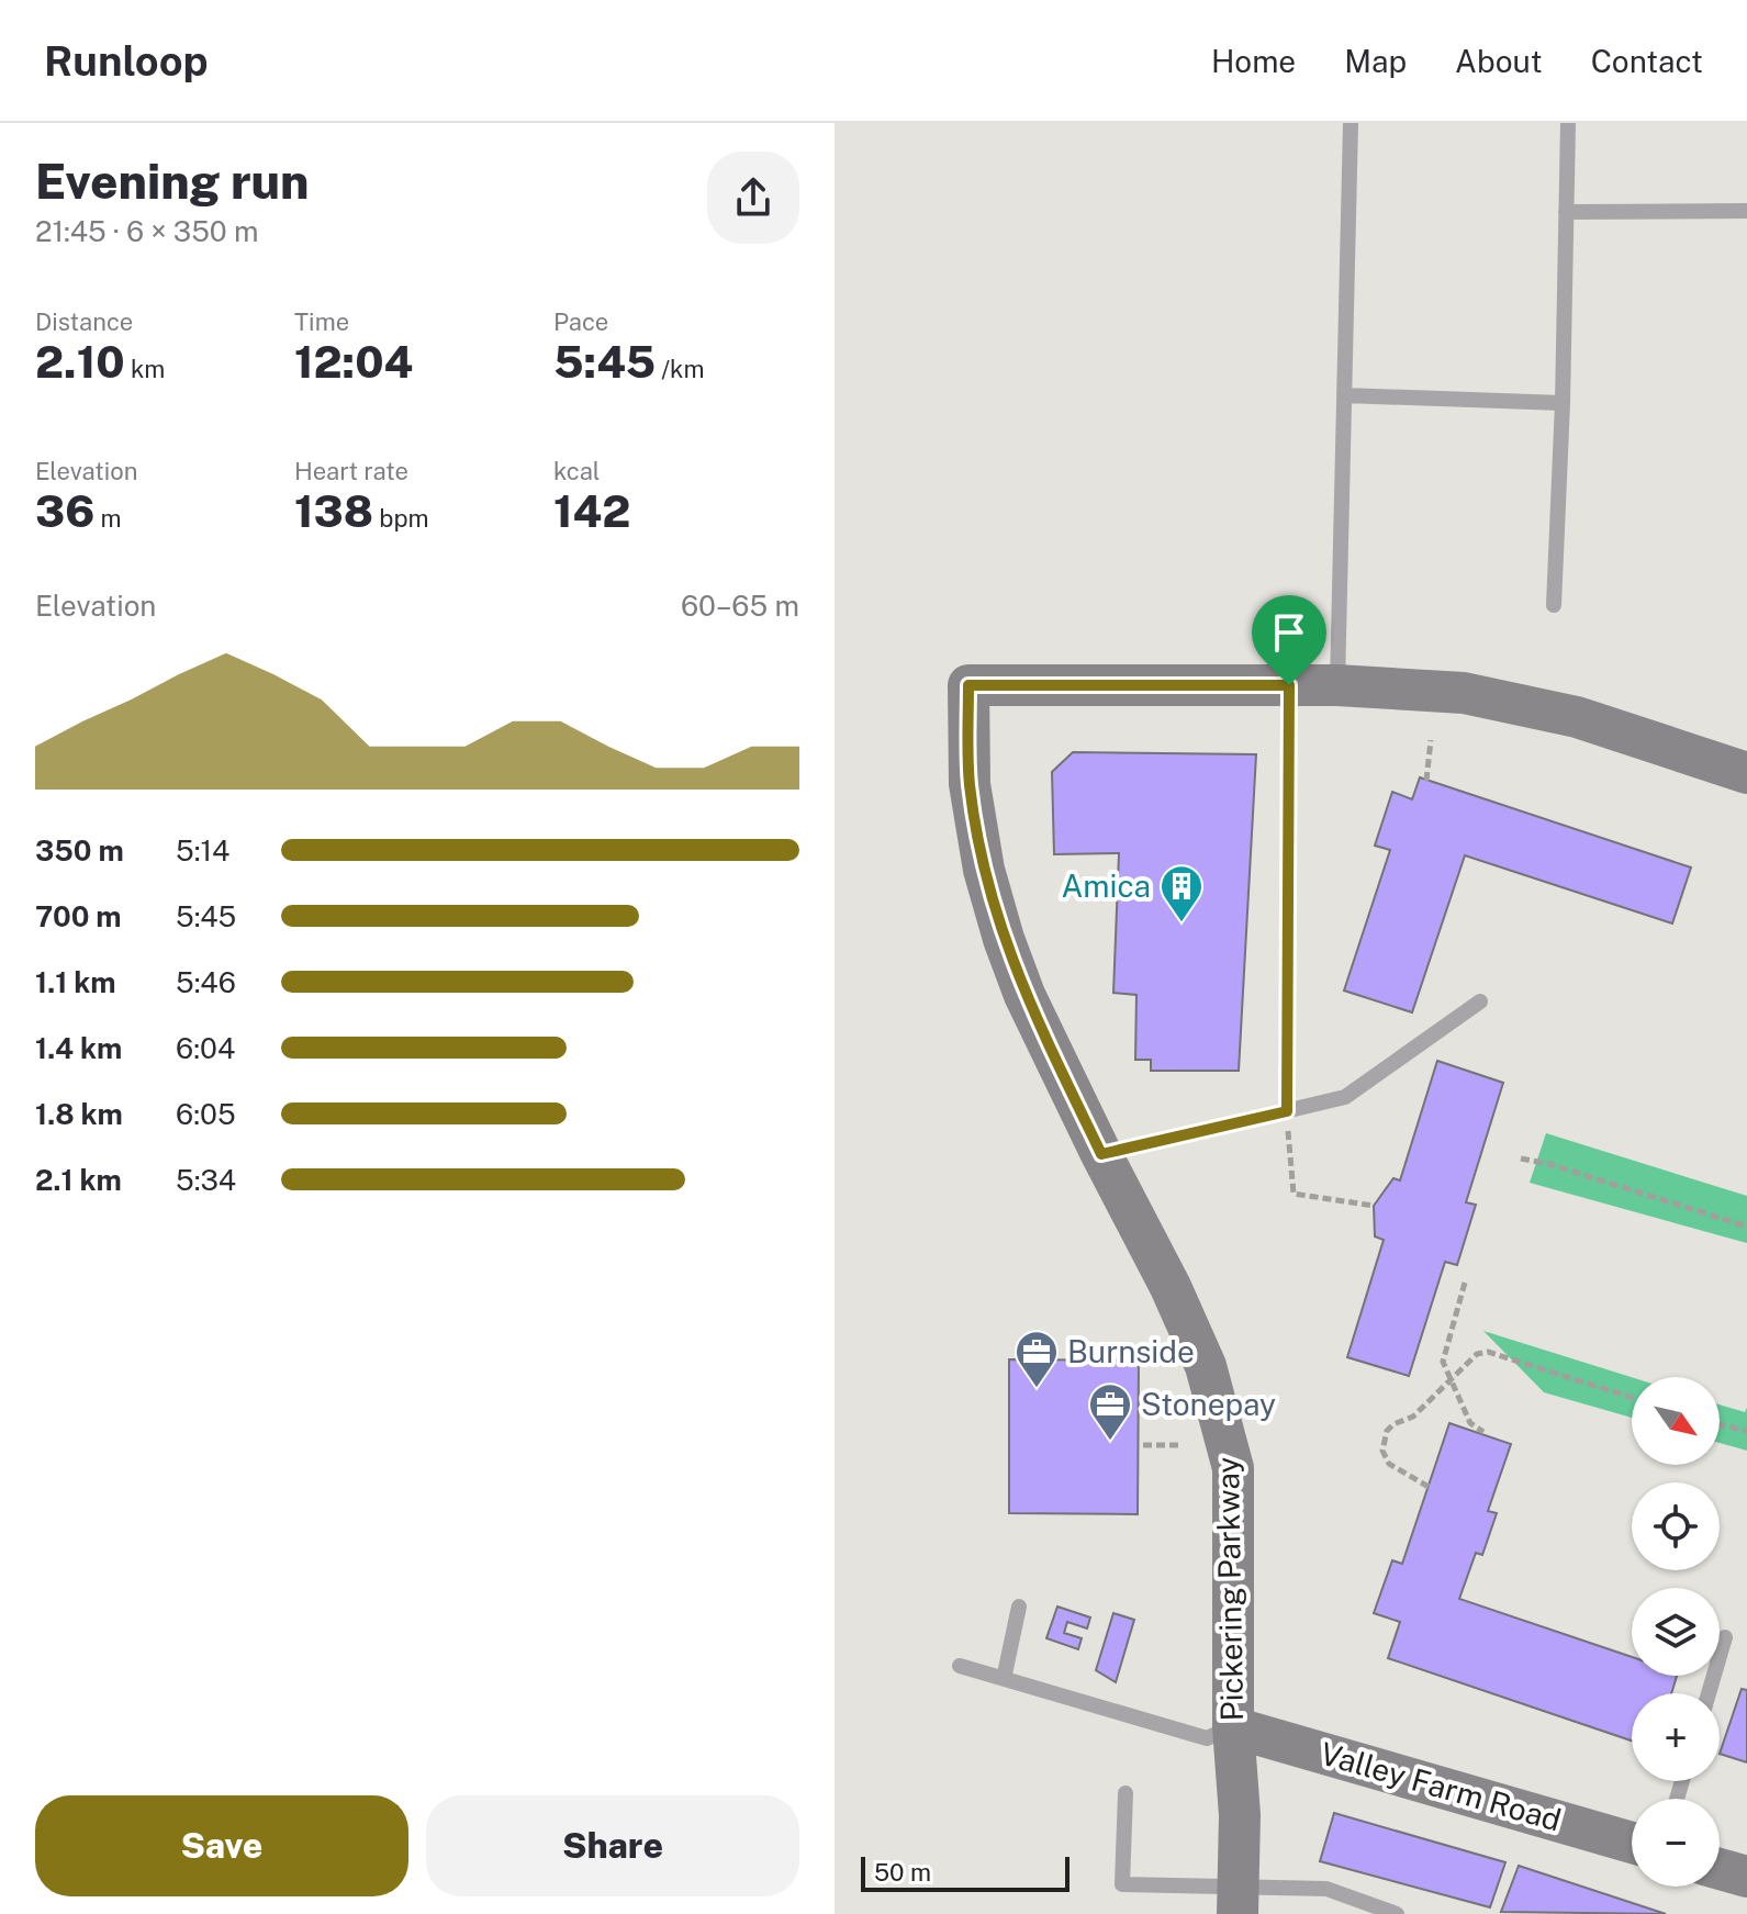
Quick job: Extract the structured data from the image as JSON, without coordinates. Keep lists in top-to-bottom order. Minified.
{"streets":{"street":["Pickering Parkway","Valley Farm Road"]},"crossings":[["Pickering Parkway","Valley Farm Road"]],"places":{"building":["Amica"],"office":["Burnside","Stonepay"]},"scale_bar":"50 m","north":"bottom right","page":{"header":"Runloop","nav":["Home","Map","About","Contact"],"heading":["Evening run","21:45 · 6 × 350 m"],"stats":[["Distance","2.10 km"],["Time","12:04"],["Pace","5:45 /km"],["Elevation","36 m"],["Heart rate","138 bpm"],["kcal","142"]],"chart":["Elevation","60–65 m"],"list":[{"name":"350 m","note":"5:14"},{"name":"700 m","note":"5:45"},{"name":"1.1 km","note":"5:46"},{"name":"1.4 km","note":"6:04"},{"name":"1.8 km","note":"6:05"},{"name":"2.1 km","note":"5:34"}],"map_buttons":["+","−"],"buttons":["Save","Share"],"scale":"50 m"}}
